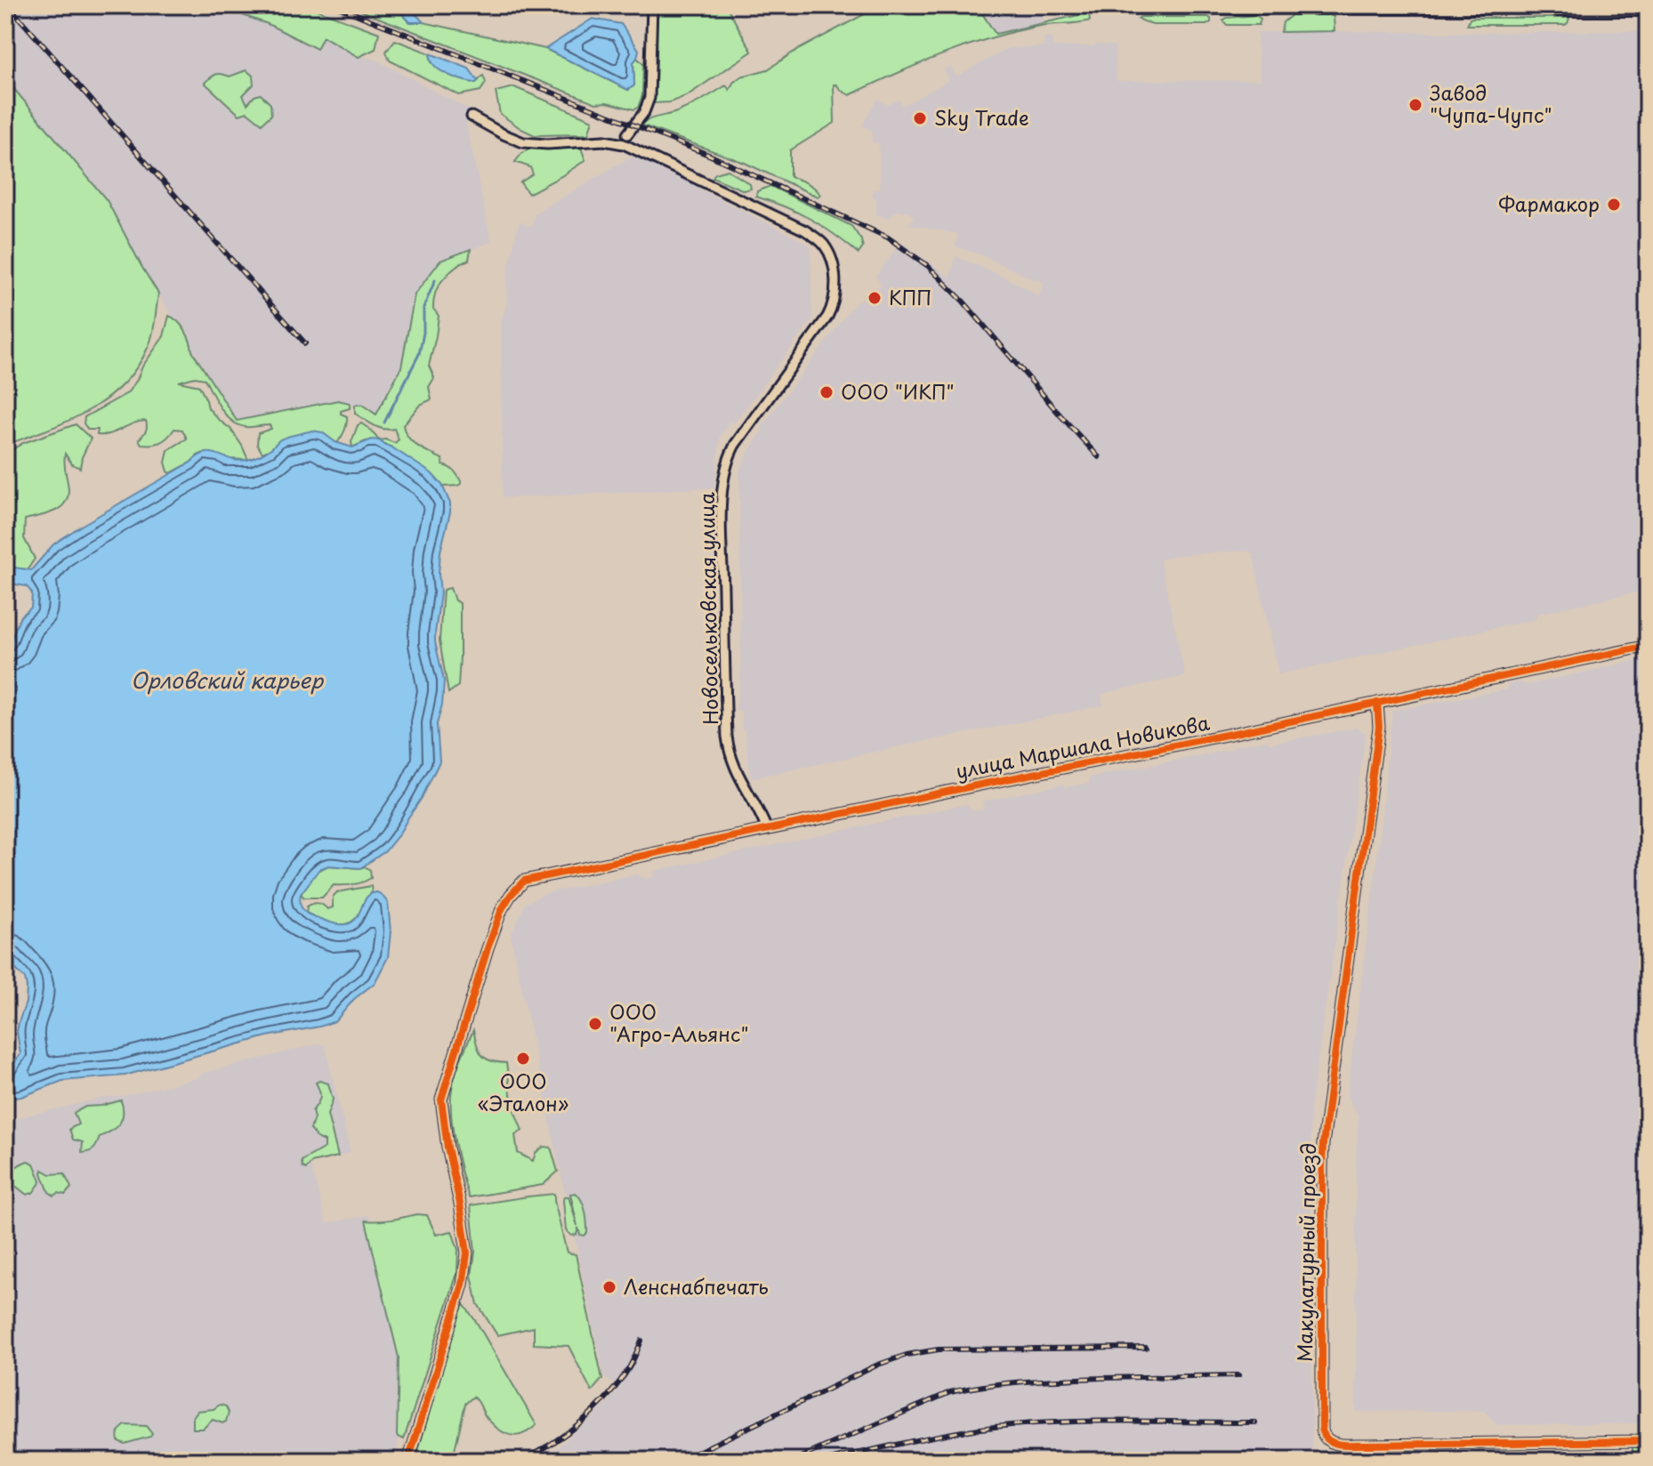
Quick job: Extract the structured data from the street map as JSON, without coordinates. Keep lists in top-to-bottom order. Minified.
{"streets":{"street":["Новосельковская улица","улица Маршала Новикова","Макулатурный проезд"]},"crossings":[["Новосельковская улица","улица Маршала Новикова"],["улица Маршала Новикова","Макулатурный проезд"]],"water":["Орловский карьер"],"places":["Завод \"Чупа-Чупс\"","Sky Trade","Фармакор","КПП","ООО \"ИКП\"","ООО \"Агро-Альянс\"","ООО «Эталон»","Ленснабпечать"]}
